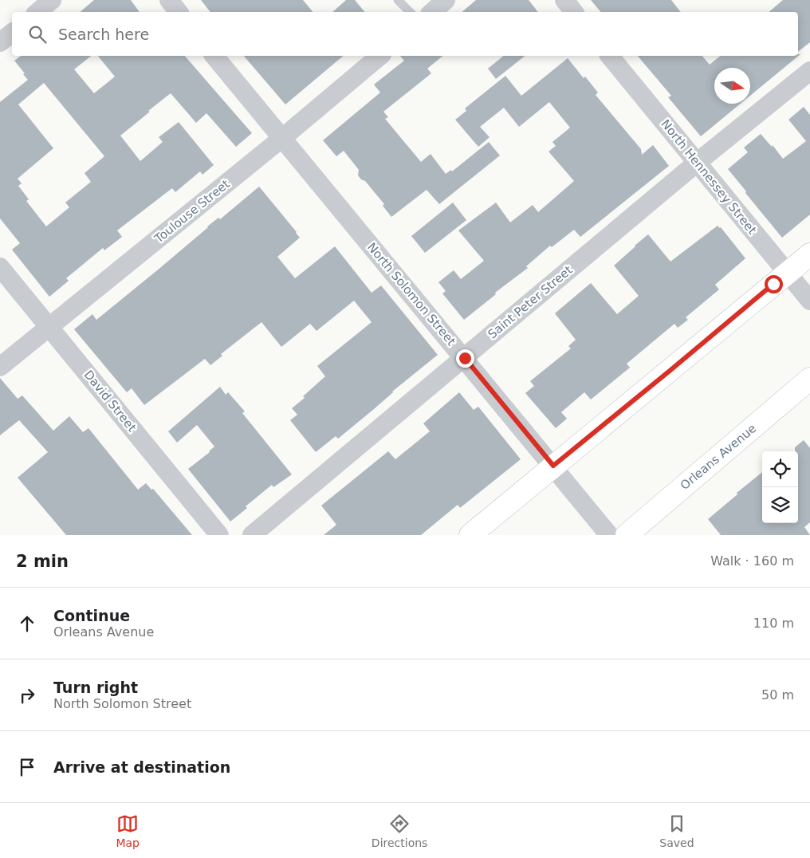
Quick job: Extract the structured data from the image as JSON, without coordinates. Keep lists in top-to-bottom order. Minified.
{"streets":{"street":["North Hennessey Street","Toulouse Street","North Solomon Street","Saint Peter Street","David Street","Orleans Avenue"]},"crossings":[["North Hennessey Street","Saint Peter Street"],["Toulouse Street","North Solomon Street"],["Toulouse Street","David Street"],["North Solomon Street","Saint Peter Street"]],"north":"right","page":{"search":"Search here","heading":["2 min","Walk · 160 m"],"list":[["Continue","Orleans Avenue","110 m"],["Turn right","North Solomon Street","50 m"],"Arrive at destination"],"nav":["Map","Directions","Saved"]}}
